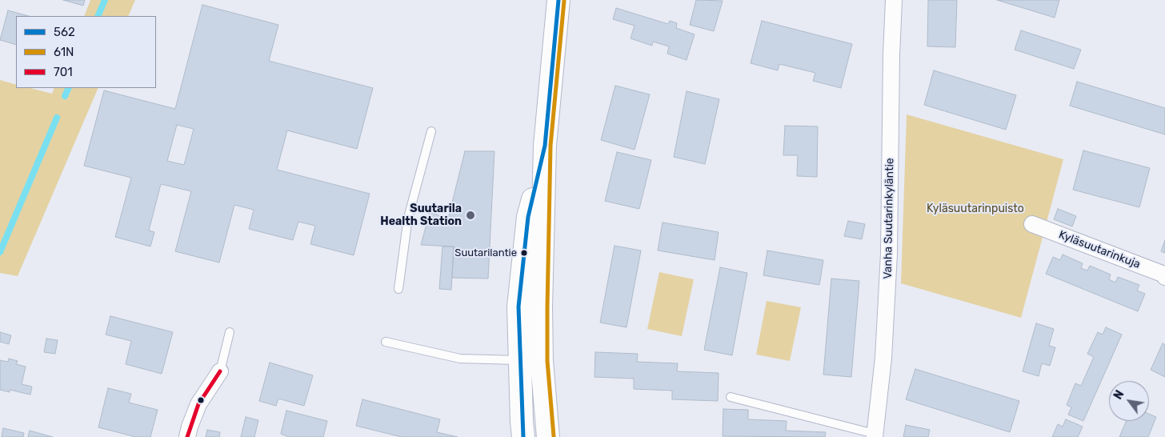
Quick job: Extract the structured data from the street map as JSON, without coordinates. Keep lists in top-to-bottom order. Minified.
{"streets":{"street":["Vanha Suutarinkyläntie","Kyläsuutarinkuja"]},"parks":["Kyläsuutarinpuisto"],"places":["Suutarila Health Station","Suutarilantie"],"lines":["transit line 562","transit line 61N","transit line 701"],"legend":["562","61N","701"],"north":"top left"}
